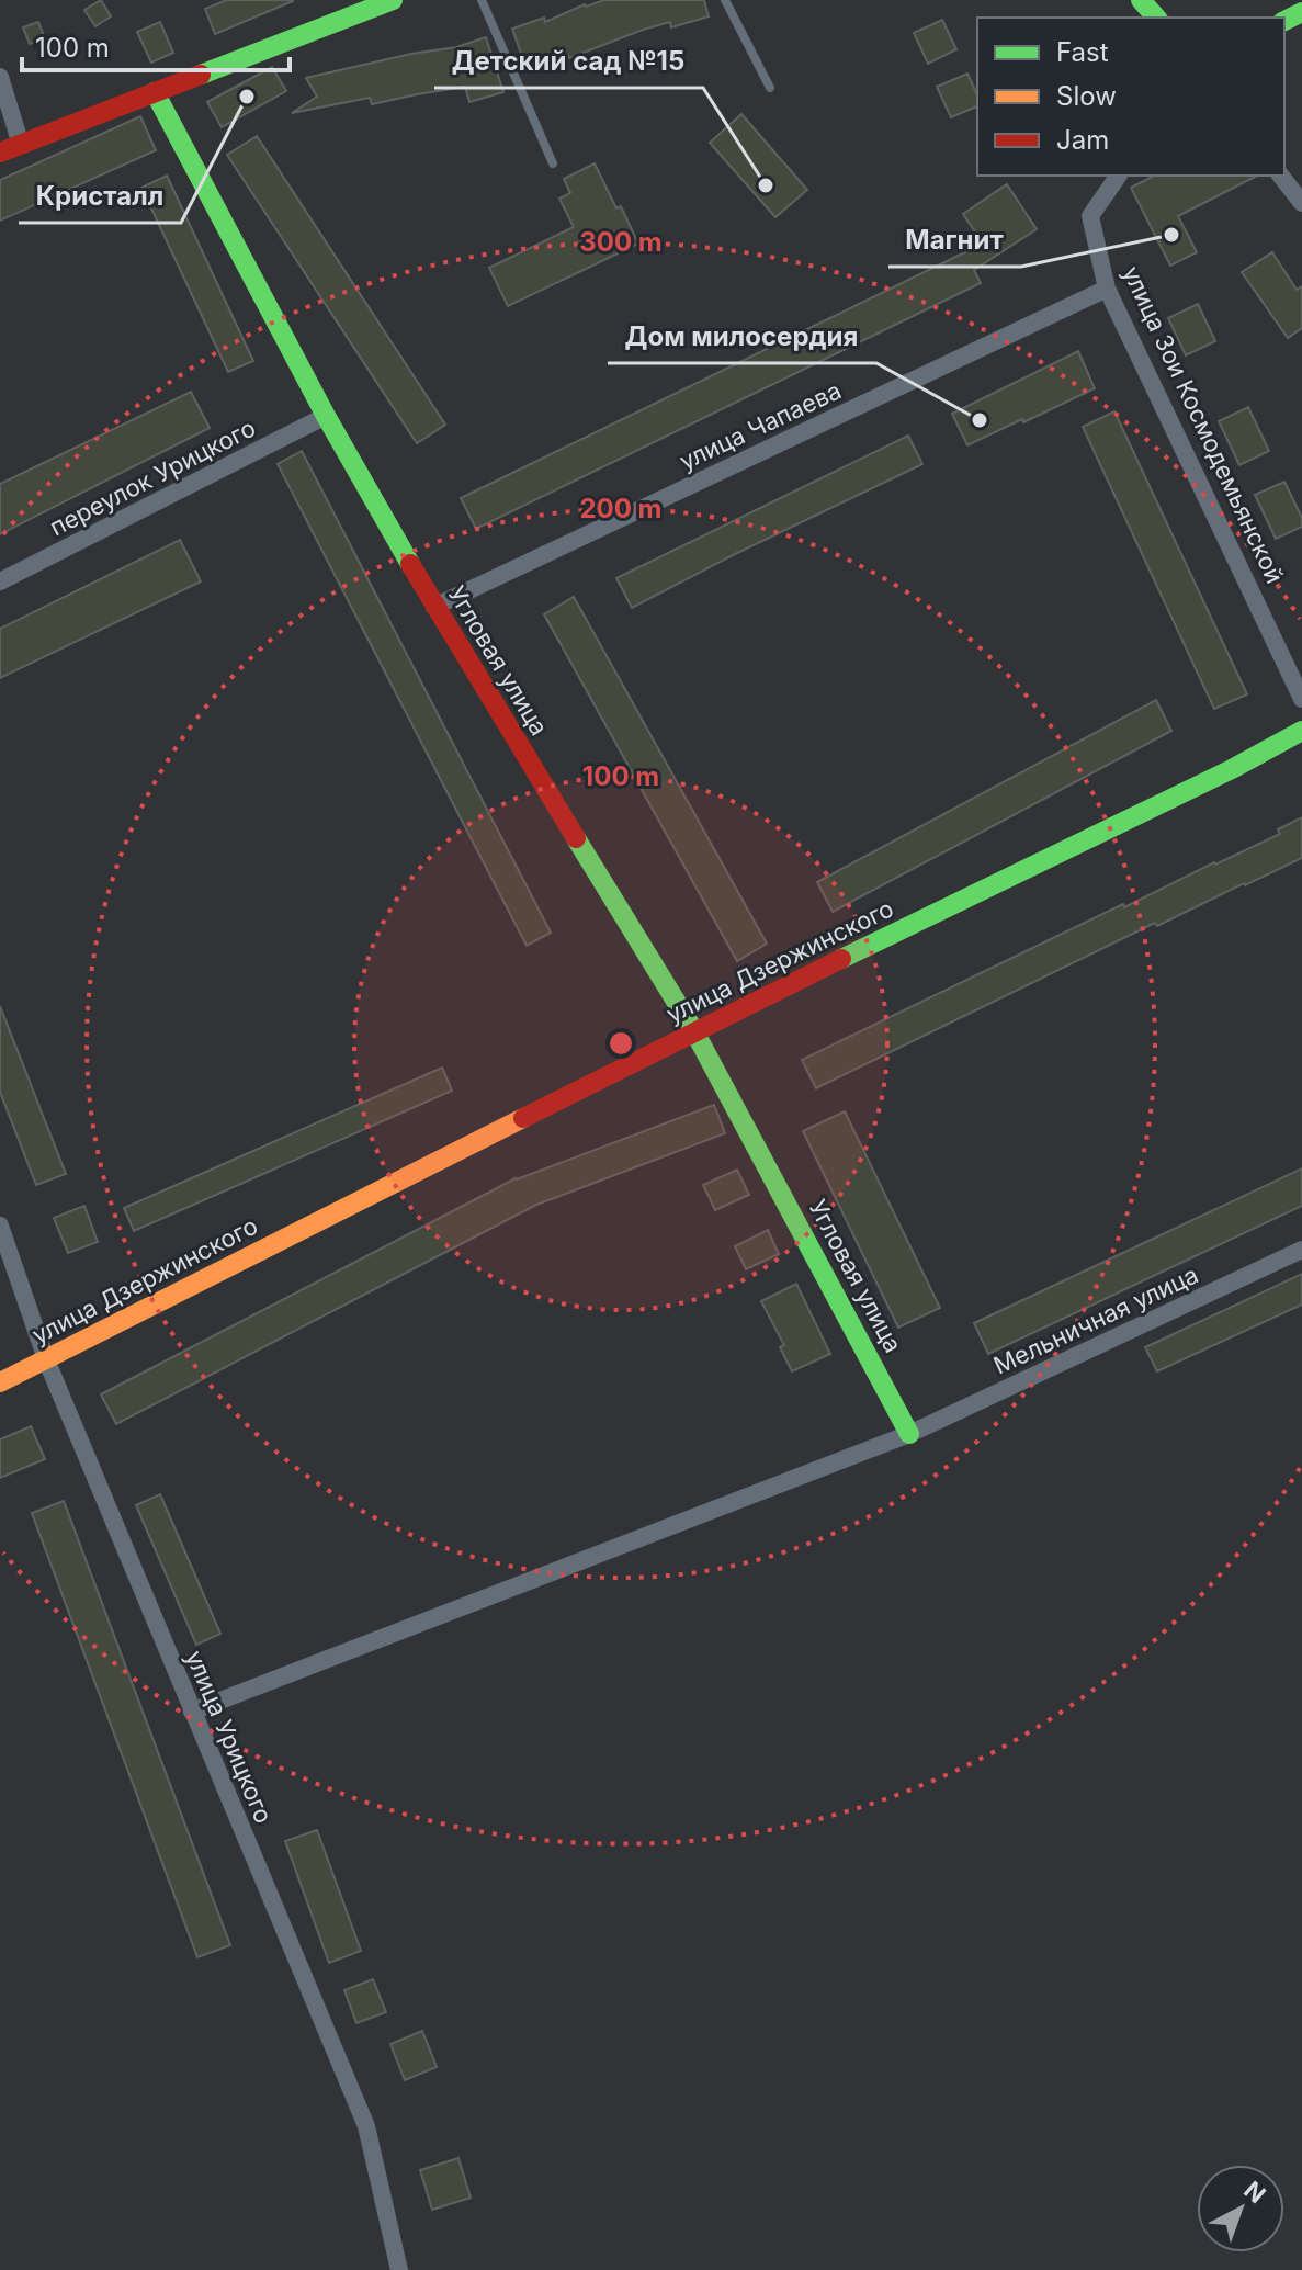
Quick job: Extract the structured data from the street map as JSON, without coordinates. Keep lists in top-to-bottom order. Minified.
{"streets":{"street":["улица Зои Космодемьянской","улица Чапаева","переулок Урицкого","Угловая улица","улица Дзержинского","Мельничная улица","улица Урицкого"]},"crossings":[["улица Зои Космодемьянской","улица Чапаева"],["улица Чапаева","Угловая улица"],["переулок Урицкого","Угловая улица"],["Угловая улица","улица Дзержинского"],["Угловая улица","Мельничная улица"],["улица Дзержинского","улица Урицкого"],["Мельничная улица","улица Урицкого"]],"places":["Кристалл","Детский сад №15","Магнит","Дом милосердия"],"legend":["Fast","Slow","Jam"],"scale_bar":"100 m","north":"top right","rings":["300 m","200 m","100 m"]}
